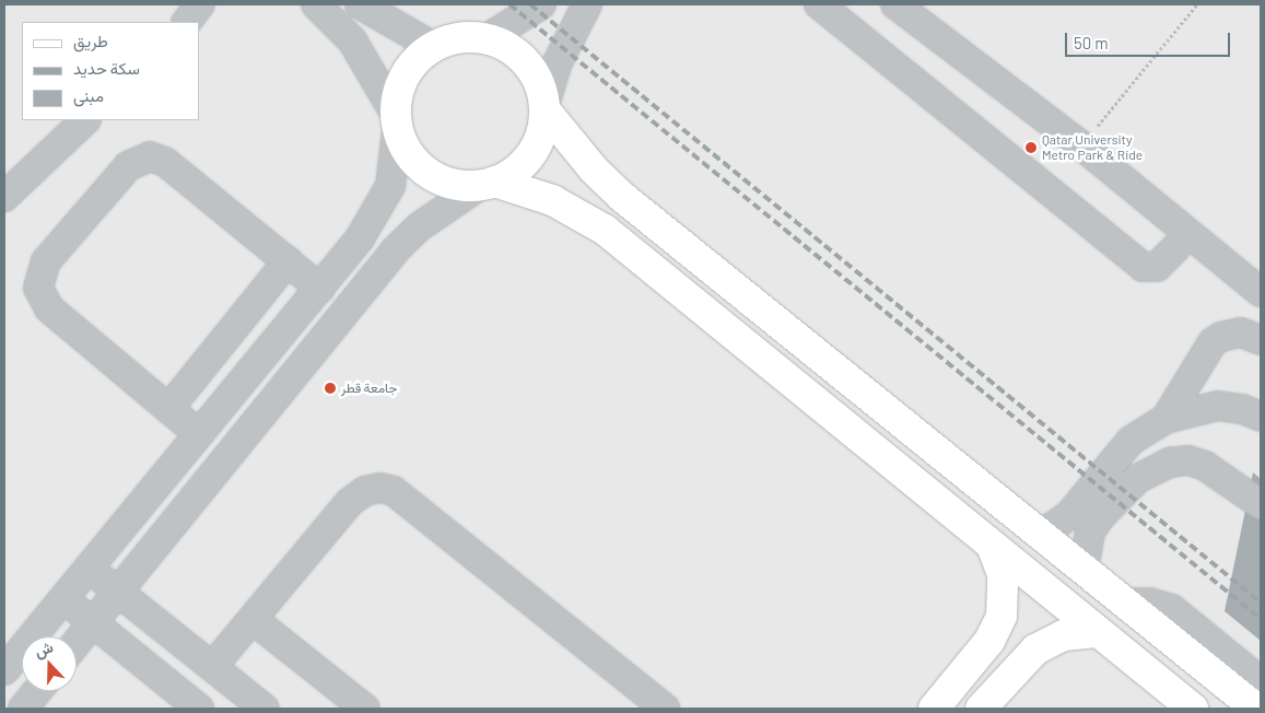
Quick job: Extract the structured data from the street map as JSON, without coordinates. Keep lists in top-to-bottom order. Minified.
{"places":["Qatar University Metro Park & Ride","جامعة قطر"],"legend":["طريق","سكة حديد","مبنى"],"scale_bar":"50 m","north":"top"}
